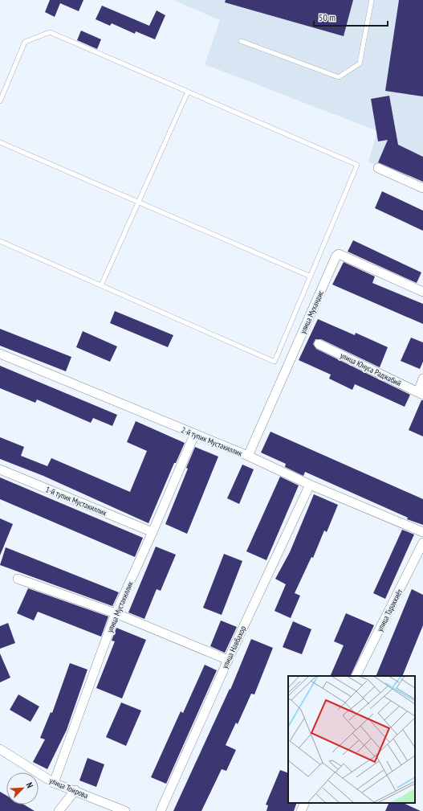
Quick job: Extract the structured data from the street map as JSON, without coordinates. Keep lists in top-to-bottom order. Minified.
{"streets":{"street":["улица Мухандис","улица Юнуса Раджабий","2-й тупик Мустакиллик","1-й тупик Мустакиллик","улица Мустакиллик","улица Тараккиёт","улица Навбахор","улица Тоирова"]},"crossings":[["улица Мухандис","2-й тупик Мустакиллик"],["2-й тупик Мустакиллик","улица Мустакиллик"],["2-й тупик Мустакиллик","улица Навбахор"],["1-й тупик Мустакиллик","улица Мустакиллик"],["улица Мустакиллик","улица Тоирова"]],"scale_bar":"50 m","north":"top right"}
